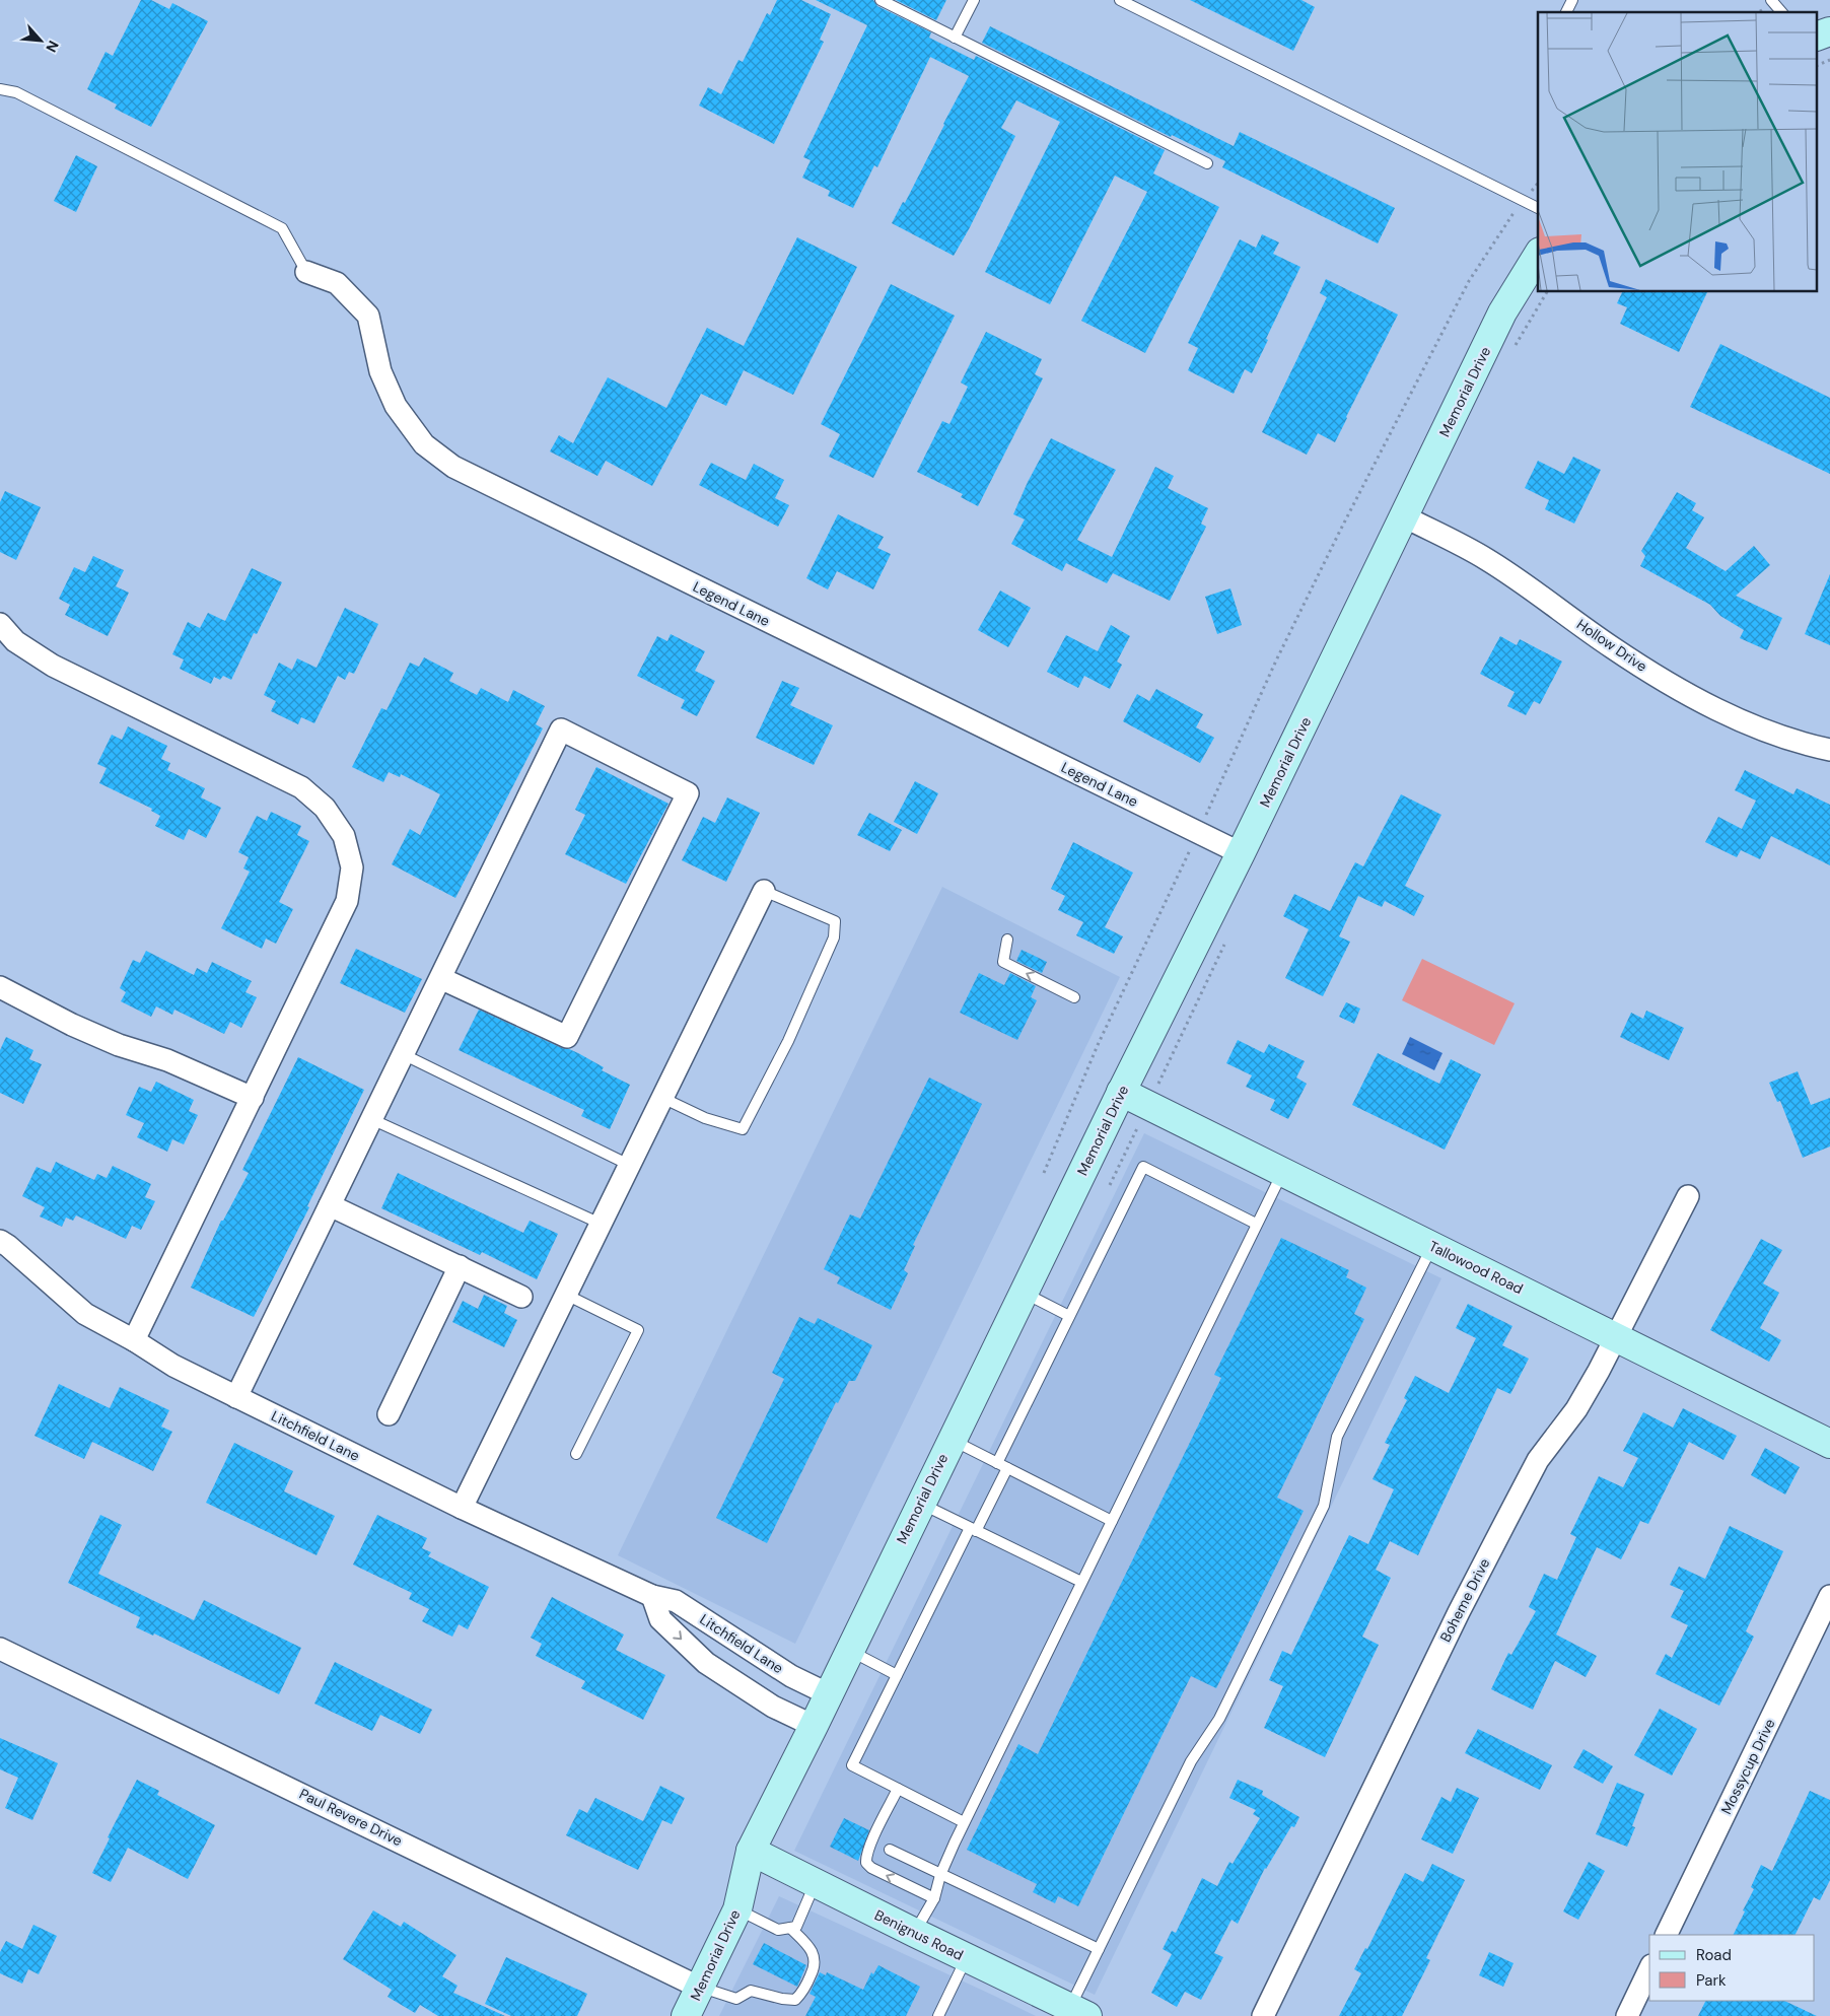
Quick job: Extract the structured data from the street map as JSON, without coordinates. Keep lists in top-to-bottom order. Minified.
{"streets":{"main road":["Memorial Drive","Tallowood Road","Benignus Road"],"street":["Legend Lane","Hollow Drive","Litchfield Lane","Boheme Drive","Mossycup Drive","Paul Revere Drive"]},"crossings":[["Memorial Drive","Legend Lane"],["Memorial Drive","Hollow Drive"],["Memorial Drive","Tallowood Road"],["Memorial Drive","Litchfield Lane"],["Memorial Drive","Paul Revere Drive"],["Memorial Drive","Benignus Road"],["Tallowood Road","Boheme Drive"]],"legend":["Road","Park"],"north":"bottom right"}
